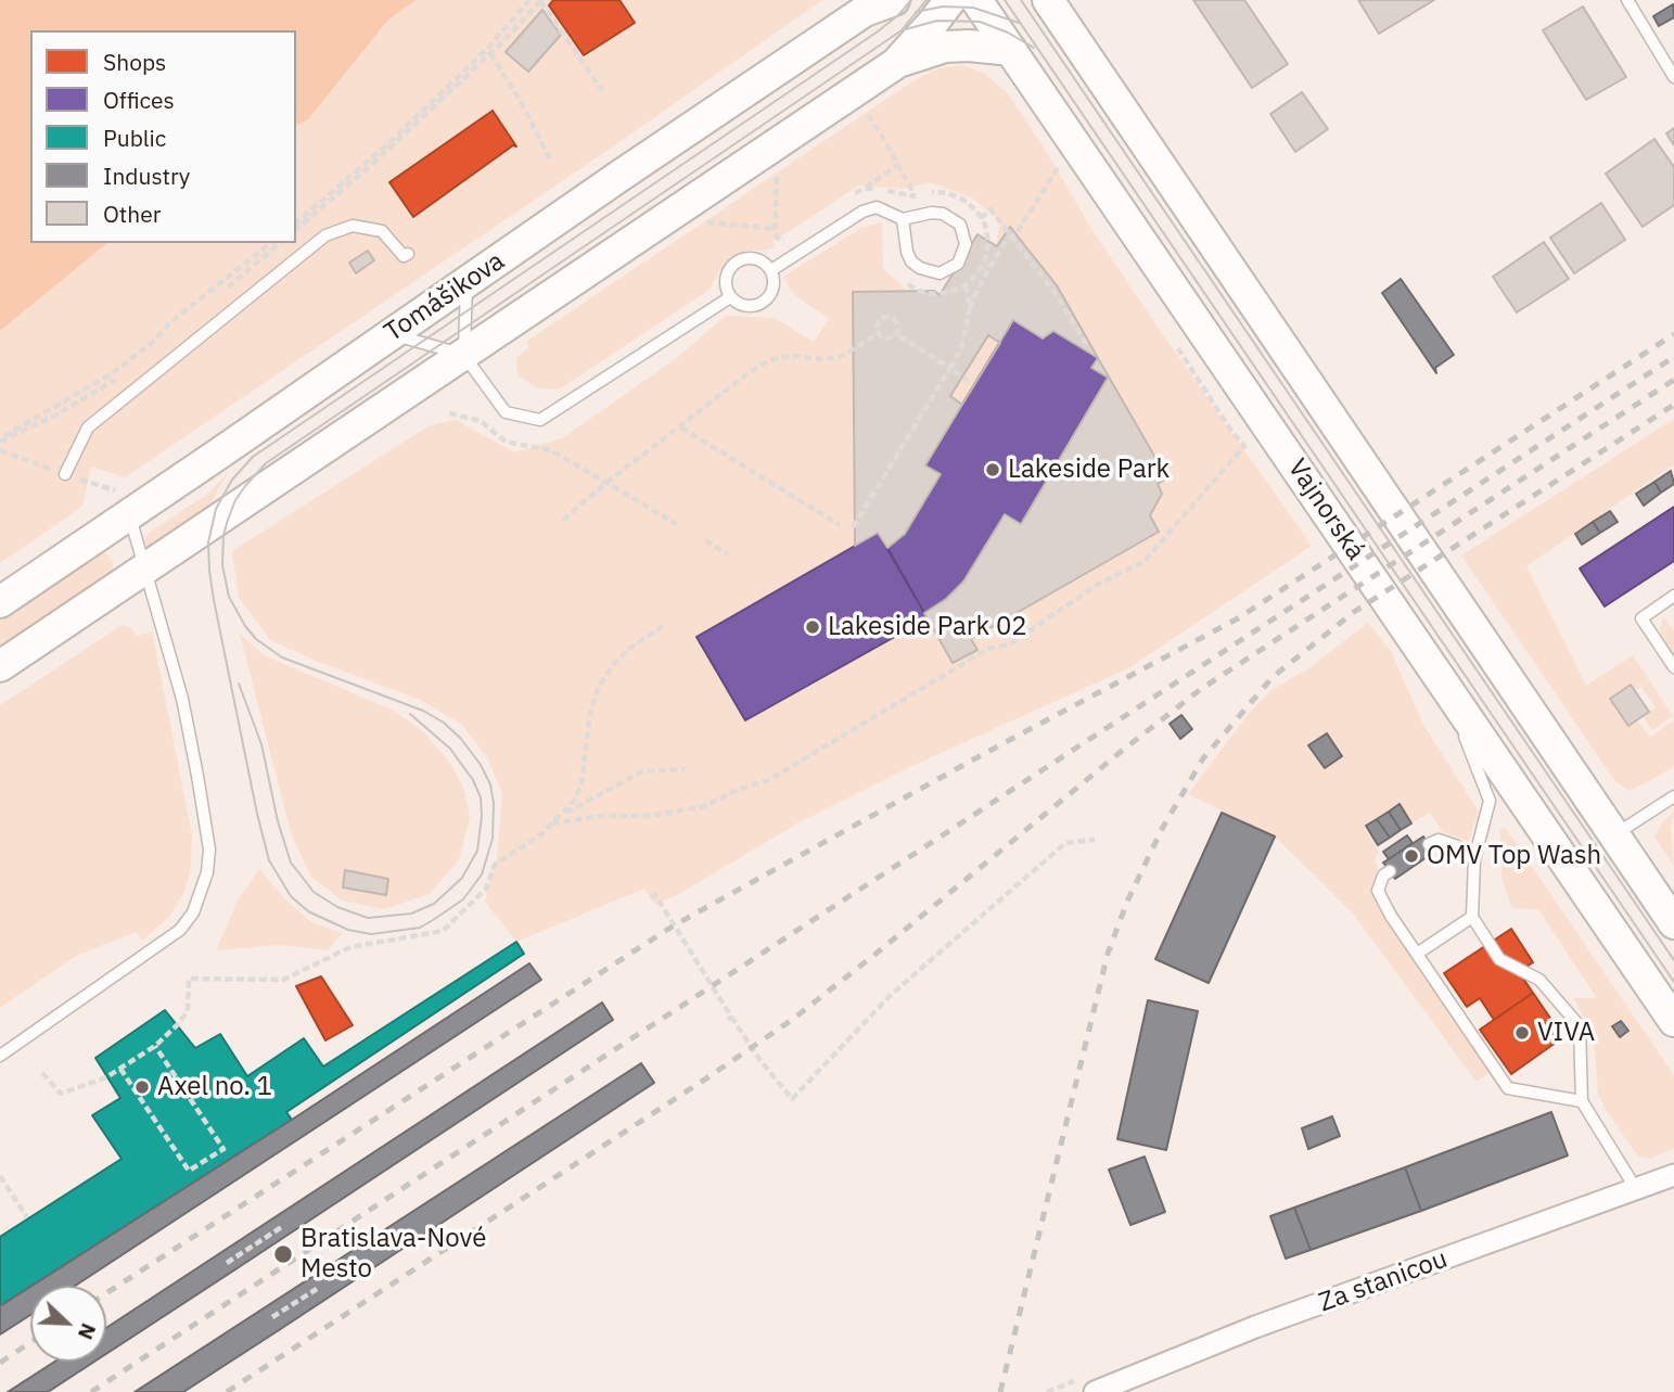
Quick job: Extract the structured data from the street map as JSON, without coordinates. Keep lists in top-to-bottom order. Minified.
{"streets":{"main road":["Tomášikova","Vajnorská"],"street":["Za stanicou"]},"places":["Lakeside Park","Lakeside Park 02","OMV Top Wash","VIVA","Axel no. 1","Bratislava-Nové Mesto"],"legend":["Shops","Offices","Public","Industry","Other"],"north":"bottom right"}
